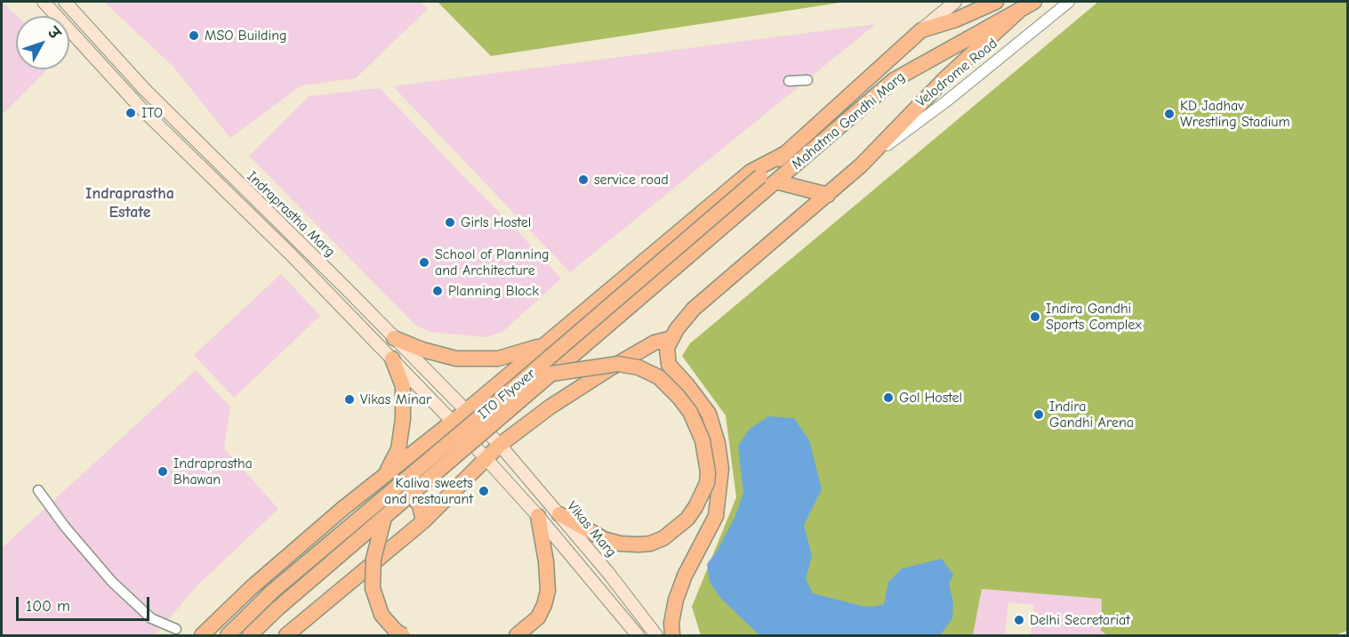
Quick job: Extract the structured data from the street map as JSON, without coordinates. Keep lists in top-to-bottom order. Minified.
{"streets":{"highway":["Mahatma Gandhi Marg","ITO Flyover"],"main road":["Indraprastha Marg","Vikas Marg"],"street":["Velodrome Road"]},"crossings":[["Mahatma Gandhi Marg","ITO Flyover"],["Indraprastha Marg","Vikas Marg"]],"districts":["Indraprastha Estate"],"places":["MSO Building","ITO","KD Jadhav Wrestling Stadium","service road","Girls Hostel","School of Planning and Architecture","Planning Block","Indira Gandhi Sports Complex","Gol Hostel","Vikas Minar","Indira Gandhi Arena","Indraprastha Bhawan","Kaliva sweets and restaurant","Delhi Secretariat"],"scale_bar":"100 m","north":"top right"}
